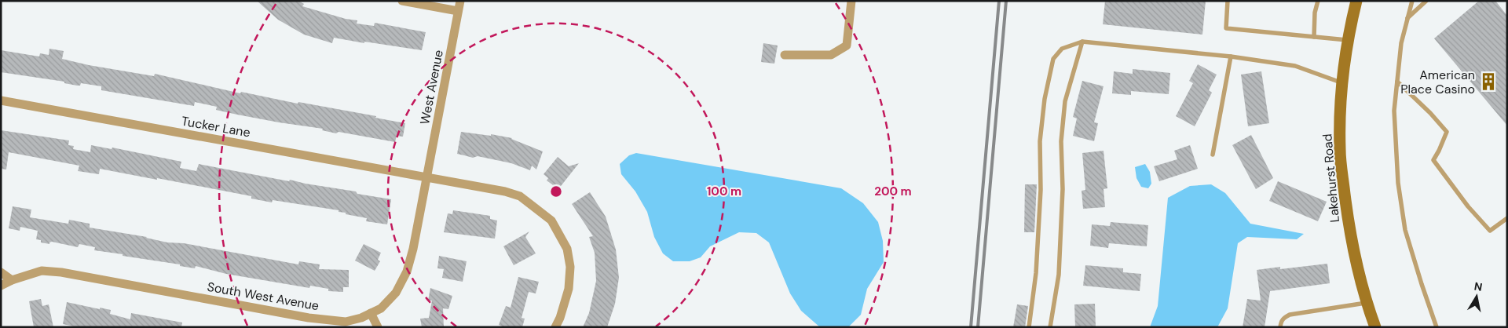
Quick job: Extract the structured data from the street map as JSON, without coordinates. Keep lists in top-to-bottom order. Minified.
{"streets":{"street":["West Avenue","Tucker Lane","Lakehurst Road","South West Avenue"]},"crossings":[["West Avenue","Tucker Lane"],["West Avenue","South West Avenue"],["Tucker Lane","South West Avenue"]],"places":{"building":["American Place Casino"]},"north":"top","rings":["100 m","200 m"]}
